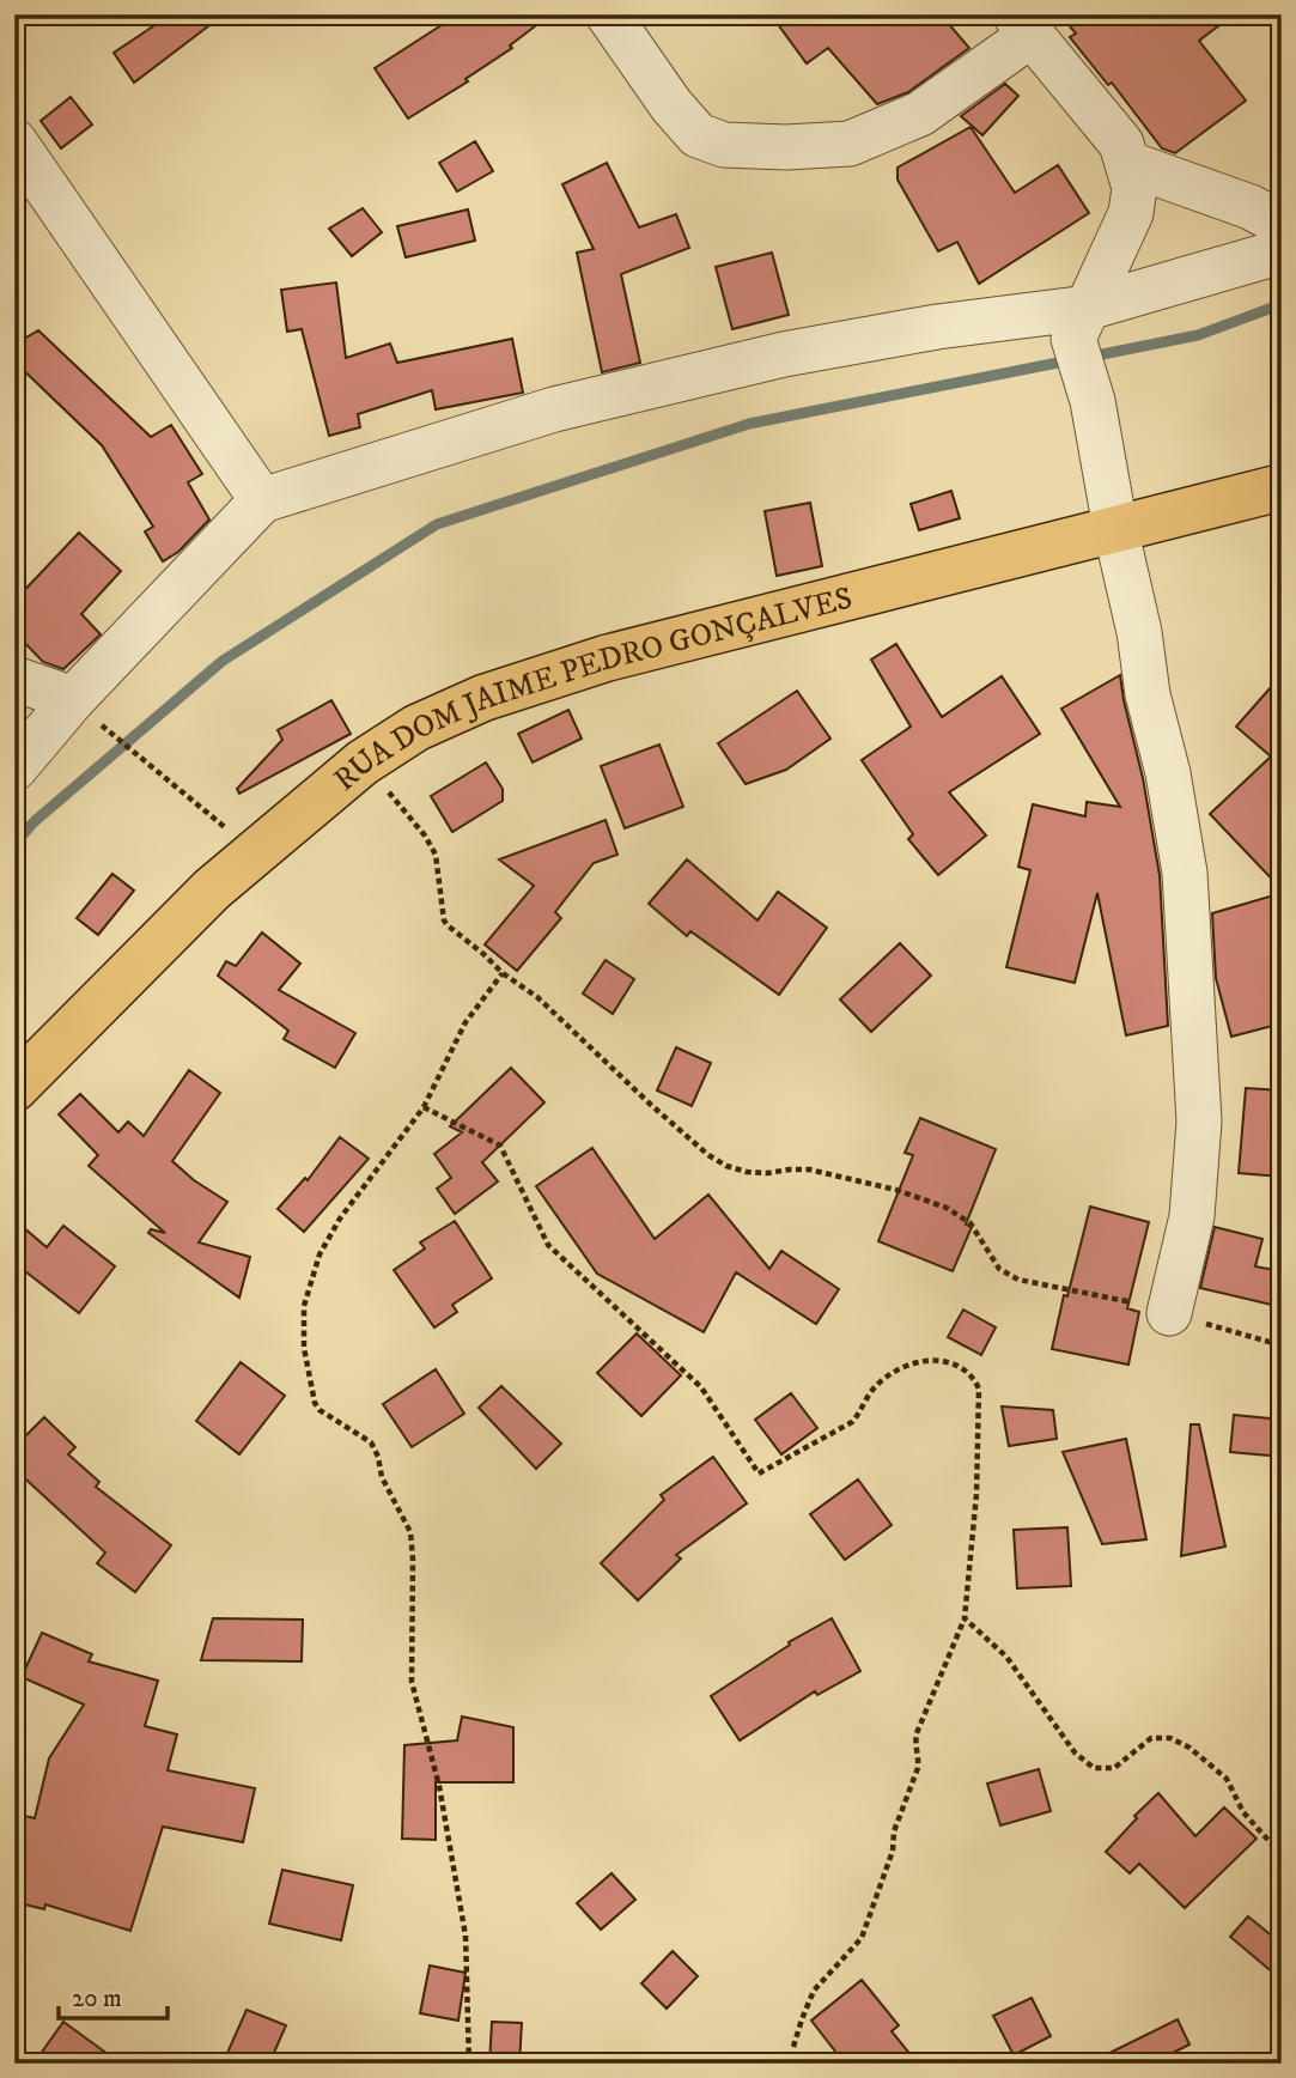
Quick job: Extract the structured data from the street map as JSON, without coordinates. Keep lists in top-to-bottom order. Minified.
{"streets":{"main road":["RUA DOM JAIME PEDRO GONÇALVES"]},"scale_bar":"20 m"}
